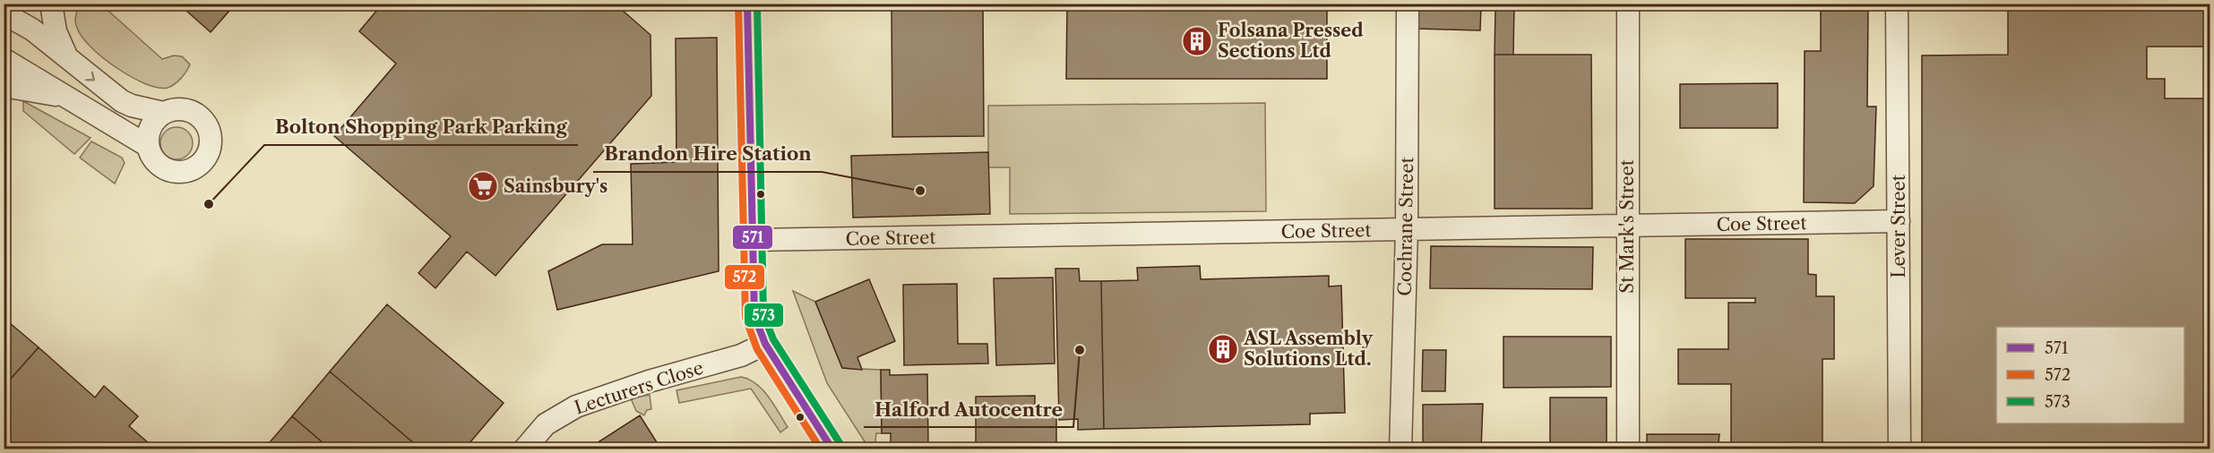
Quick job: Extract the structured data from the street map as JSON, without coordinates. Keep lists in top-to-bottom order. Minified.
{"streets":{"street":["Coe Street","Cochrane Street","St Mark's Street","Lever Street","Lecturers Close"]},"crossings":[["Coe Street","Cochrane Street"],["Coe Street","St Mark's Street"],["Coe Street","Lever Street"]],"places":{"building":["Folsana Pressed Sections Ltd","ASL Assembly Solutions Ltd."],"supermarket":["Sainsbury's"],"other":["Brandon Hire Station","Bolton Shopping Park Parking","Halford Autocentre"]},"lines":["transit line 571","transit line 572","transit line 573"],"legend":["571","572","573"]}
